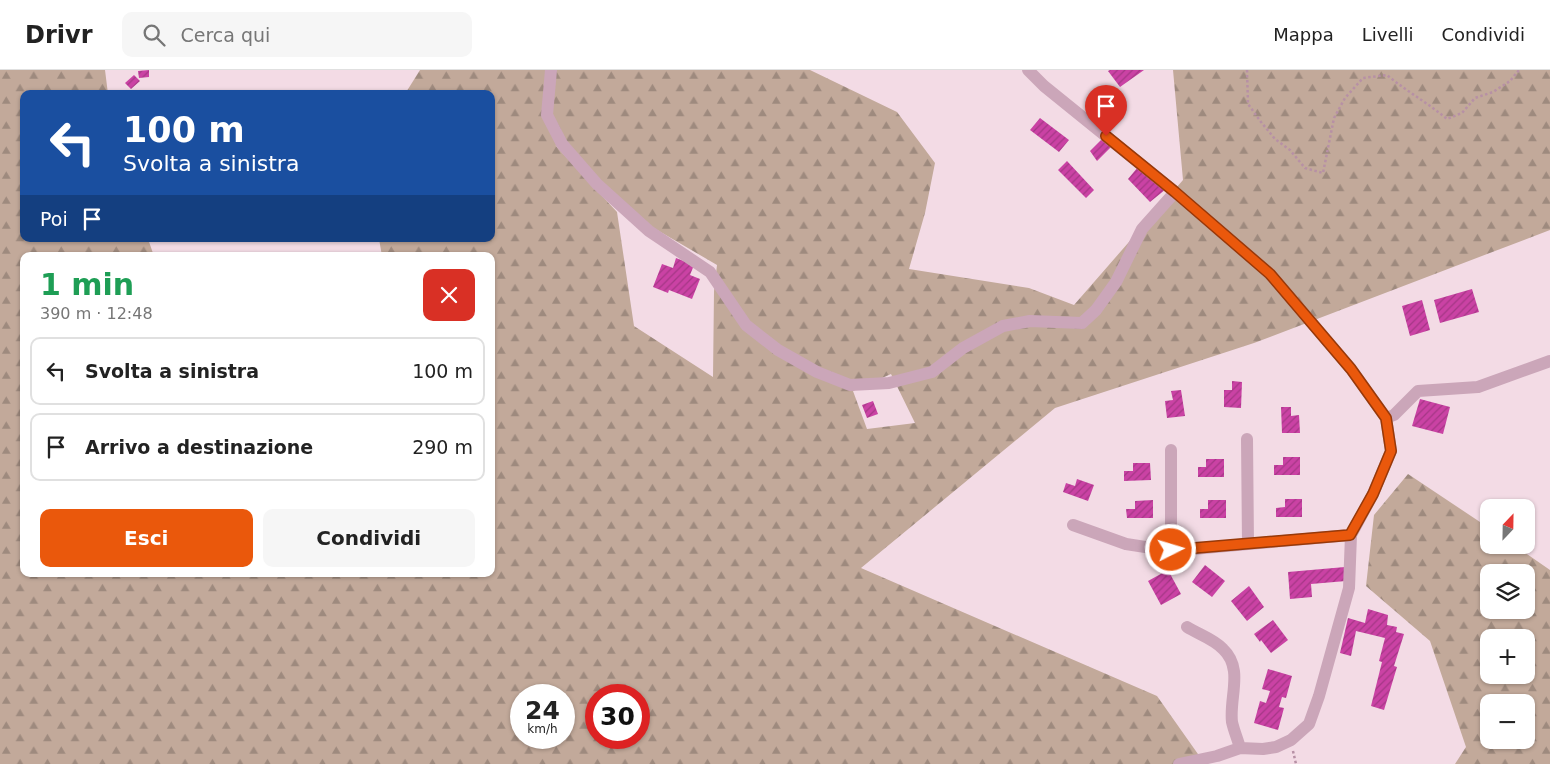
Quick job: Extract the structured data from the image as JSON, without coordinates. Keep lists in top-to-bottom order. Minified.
{"north":"top","page":{"header":"Drivr","search":"Cerca qui","nav":["Mappa","Livelli","Condividi"],"turn":["100 m","Svolta a sinistra"],"then":"Poi","heading":["1 min","390 m · 12:48"],"list":[{"name":"Svolta a sinistra","value":"100 m"},{"name":"Arrivo a destinazione","value":"290 m"}],"map_buttons":["+","−"],"buttons":["Esci","Condividi"],"speed":"24 km/h","limit":"30"}}
